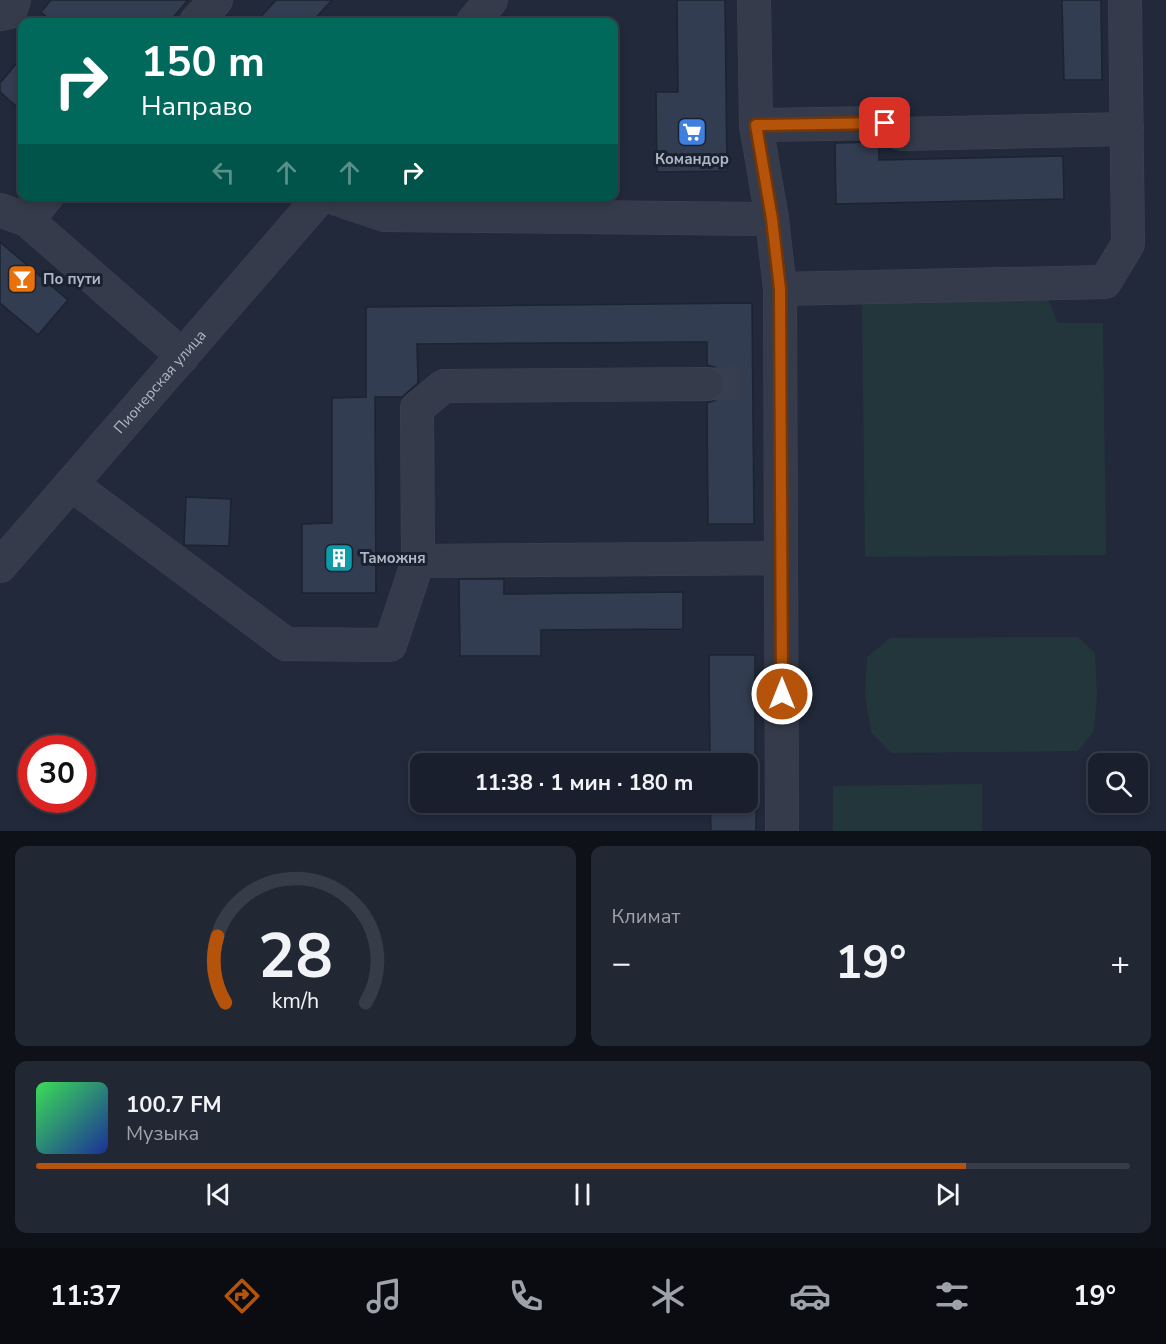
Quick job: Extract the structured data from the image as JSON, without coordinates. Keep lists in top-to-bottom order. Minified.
{"streets":{"street":["Пионерская улица"]},"places":{"supermarket":["Командор"],"bar":["По пути"],"building":["Таможня"]},"page":{"turn":["150 m","Направо"],"limit":"30","trip":"11:38 · 1 мин · 180 m","tile":"Климат","heat":["−","19°","+"],"song":["100.7 FM","Музыка"],"tabs":["11:37","19°"],"gauge":["28","km/h"]}}
